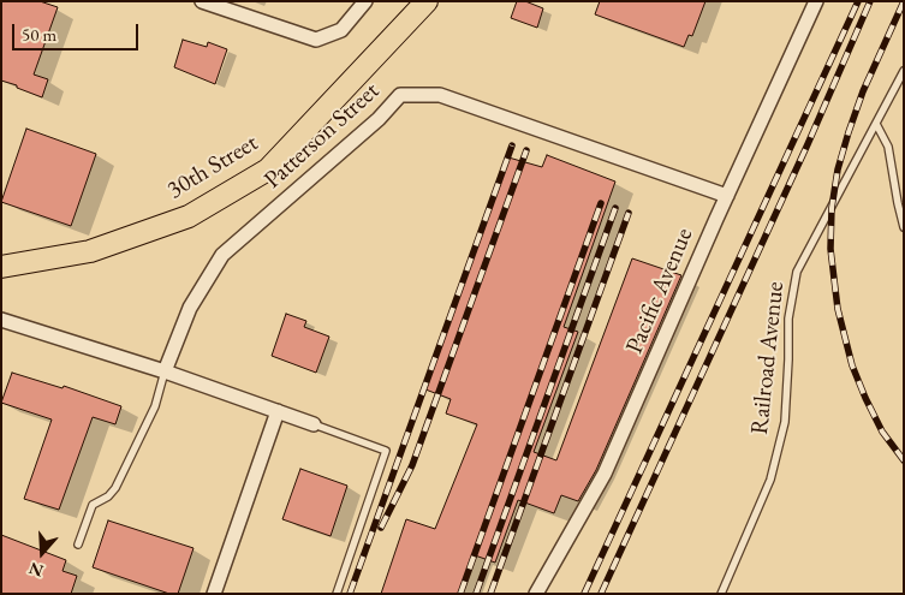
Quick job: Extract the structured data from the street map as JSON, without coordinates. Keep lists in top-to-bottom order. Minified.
{"streets":{"main road":["30th Street"],"street":["Patterson Street","Pacific Avenue"],"lane":["Railroad Avenue"]},"crossings":[["Patterson Street","Pacific Avenue"]],"scale_bar":"50 m","north":"bottom"}
